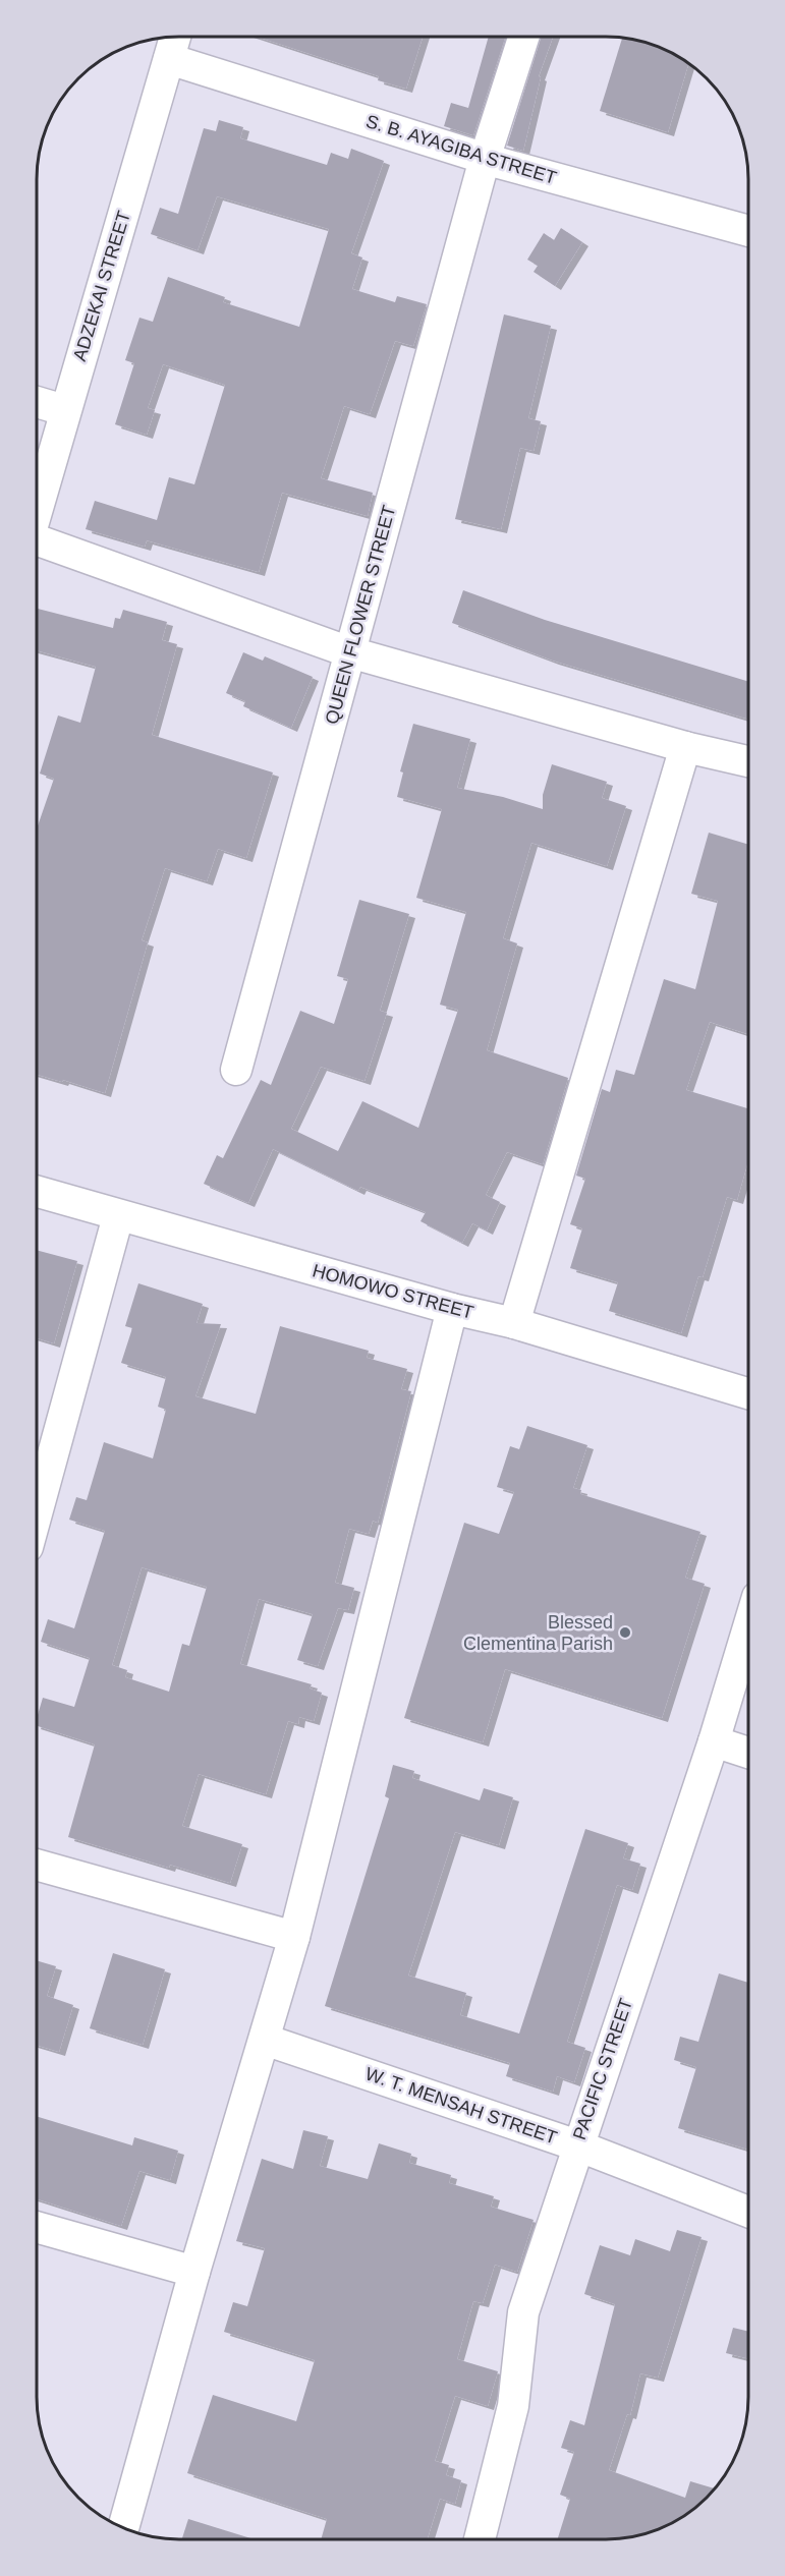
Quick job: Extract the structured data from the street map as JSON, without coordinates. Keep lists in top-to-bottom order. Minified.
{"streets":{"street":["S. B. AYAGIBA STREET","ADZEKAI STREET","QUEEN FLOWER STREET","HOMOWO STREET","PACIFIC STREET","W. T. MENSAH STREET"]},"crossings":[["S. B. AYAGIBA STREET","ADZEKAI STREET"],["S. B. AYAGIBA STREET","QUEEN FLOWER STREET"],["PACIFIC STREET","W. T. MENSAH STREET"]],"places":["Blessed Clementina Parish"]}
